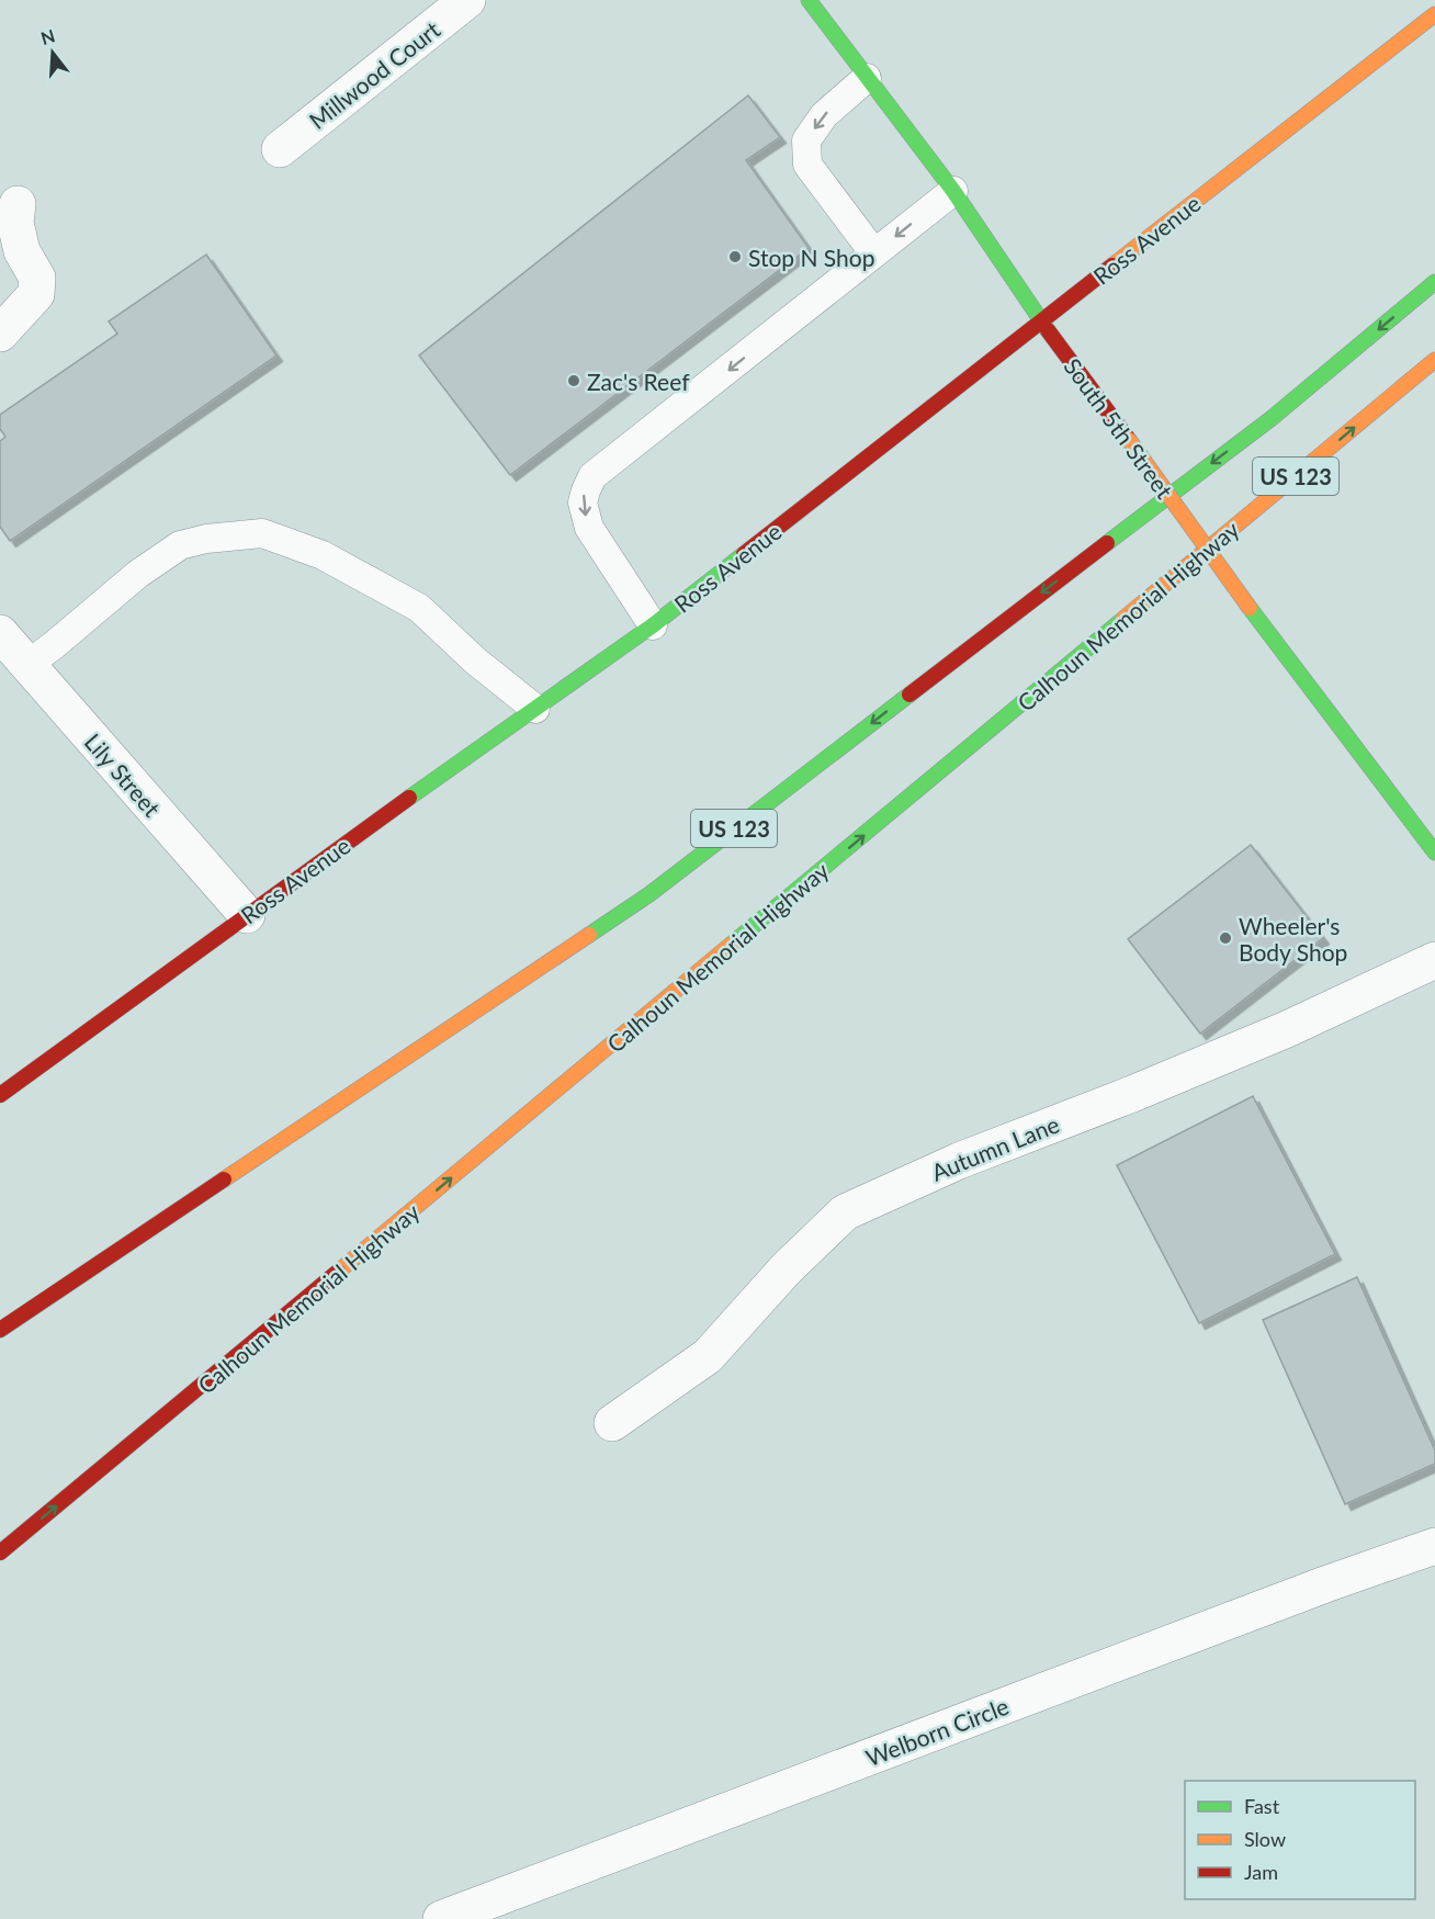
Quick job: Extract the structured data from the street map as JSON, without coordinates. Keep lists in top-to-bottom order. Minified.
{"streets":{"main road":["Ross Avenue","South 5th Street","US 123","Calhoun Memorial Highway"],"street":["Millwood Court","Lily Street","Autumn Lane","Welborn Circle"]},"crossings":[["Ross Avenue","South 5th Street"],["Ross Avenue","Lily Street"]],"places":["Stop N Shop","Zac's Reef","Wheeler's Body Shop"],"legend":["Fast","Slow","Jam"],"north":"top"}
